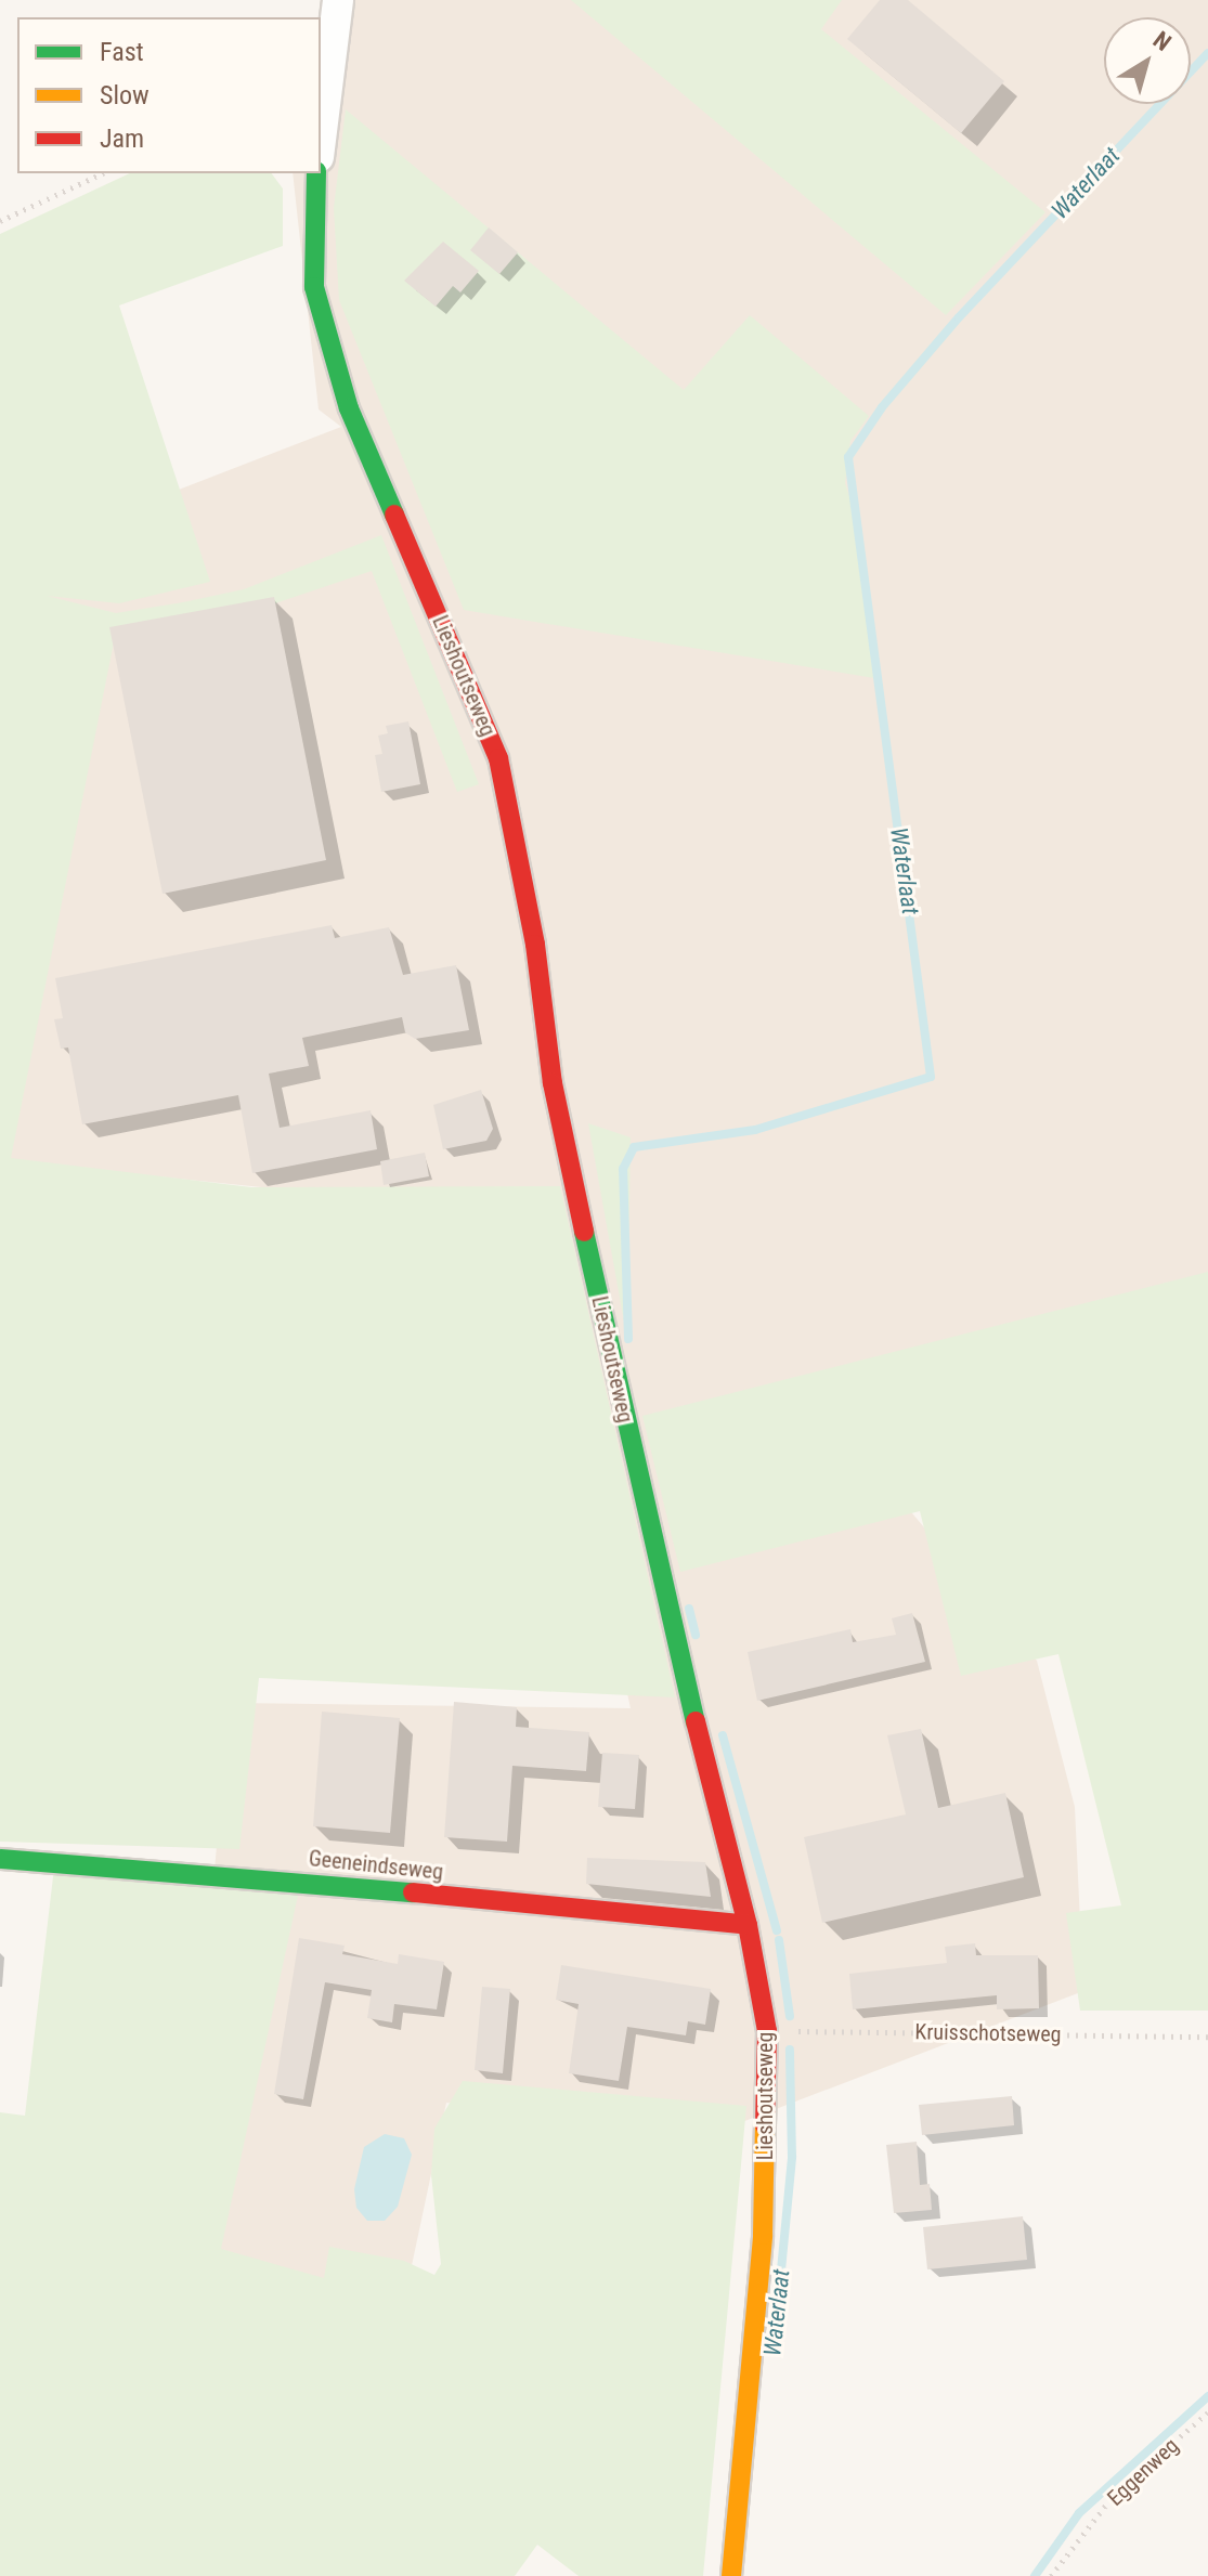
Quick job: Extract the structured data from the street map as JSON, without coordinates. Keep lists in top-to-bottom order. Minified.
{"streets":{"street":["Lieshoutseweg","Geeneindseweg"],"path":["Kruisschotseweg","Eggenweg"]},"crossings":[["Lieshoutseweg","Geeneindseweg"],["Lieshoutseweg","Kruisschotseweg"]],"water":["Waterlaat"],"legend":["Fast","Slow","Jam"],"north":"top right"}
